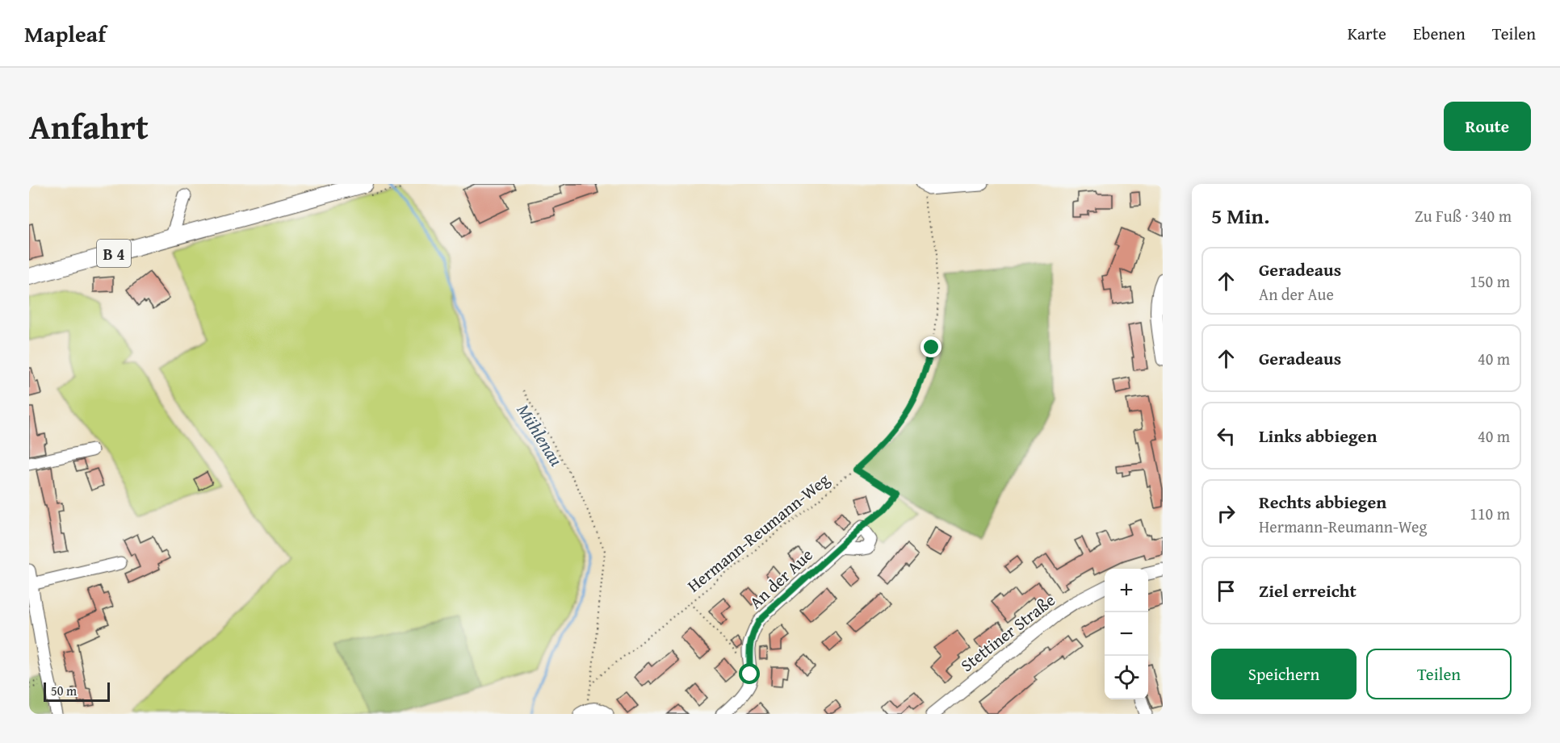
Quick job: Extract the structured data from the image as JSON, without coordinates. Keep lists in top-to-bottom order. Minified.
{"streets":{"main road":["B 4"],"street":["An der Aue","Stettiner Straße"],"path":["Hermann-Reumann-Weg"]},"water":["Mühlenau"],"scale_bar":"50 m","page":{"header":"Mapleaf","nav":["Karte","Ebenen","Teilen"],"title":"Anfahrt","buttons":["Route",["Speichern","Teilen"]],"heading":["5 Min.","Zu Fuß · 340 m"],"list":[["Geradeaus","An der Aue","150 m"],["Geradeaus","40 m"],["Links abbiegen","40 m"],["Rechts abbiegen","Hermann-Reumann-Weg","110 m"],"Ziel erreicht"],"map_buttons":["+","−"],"scale":"50 m"}}
